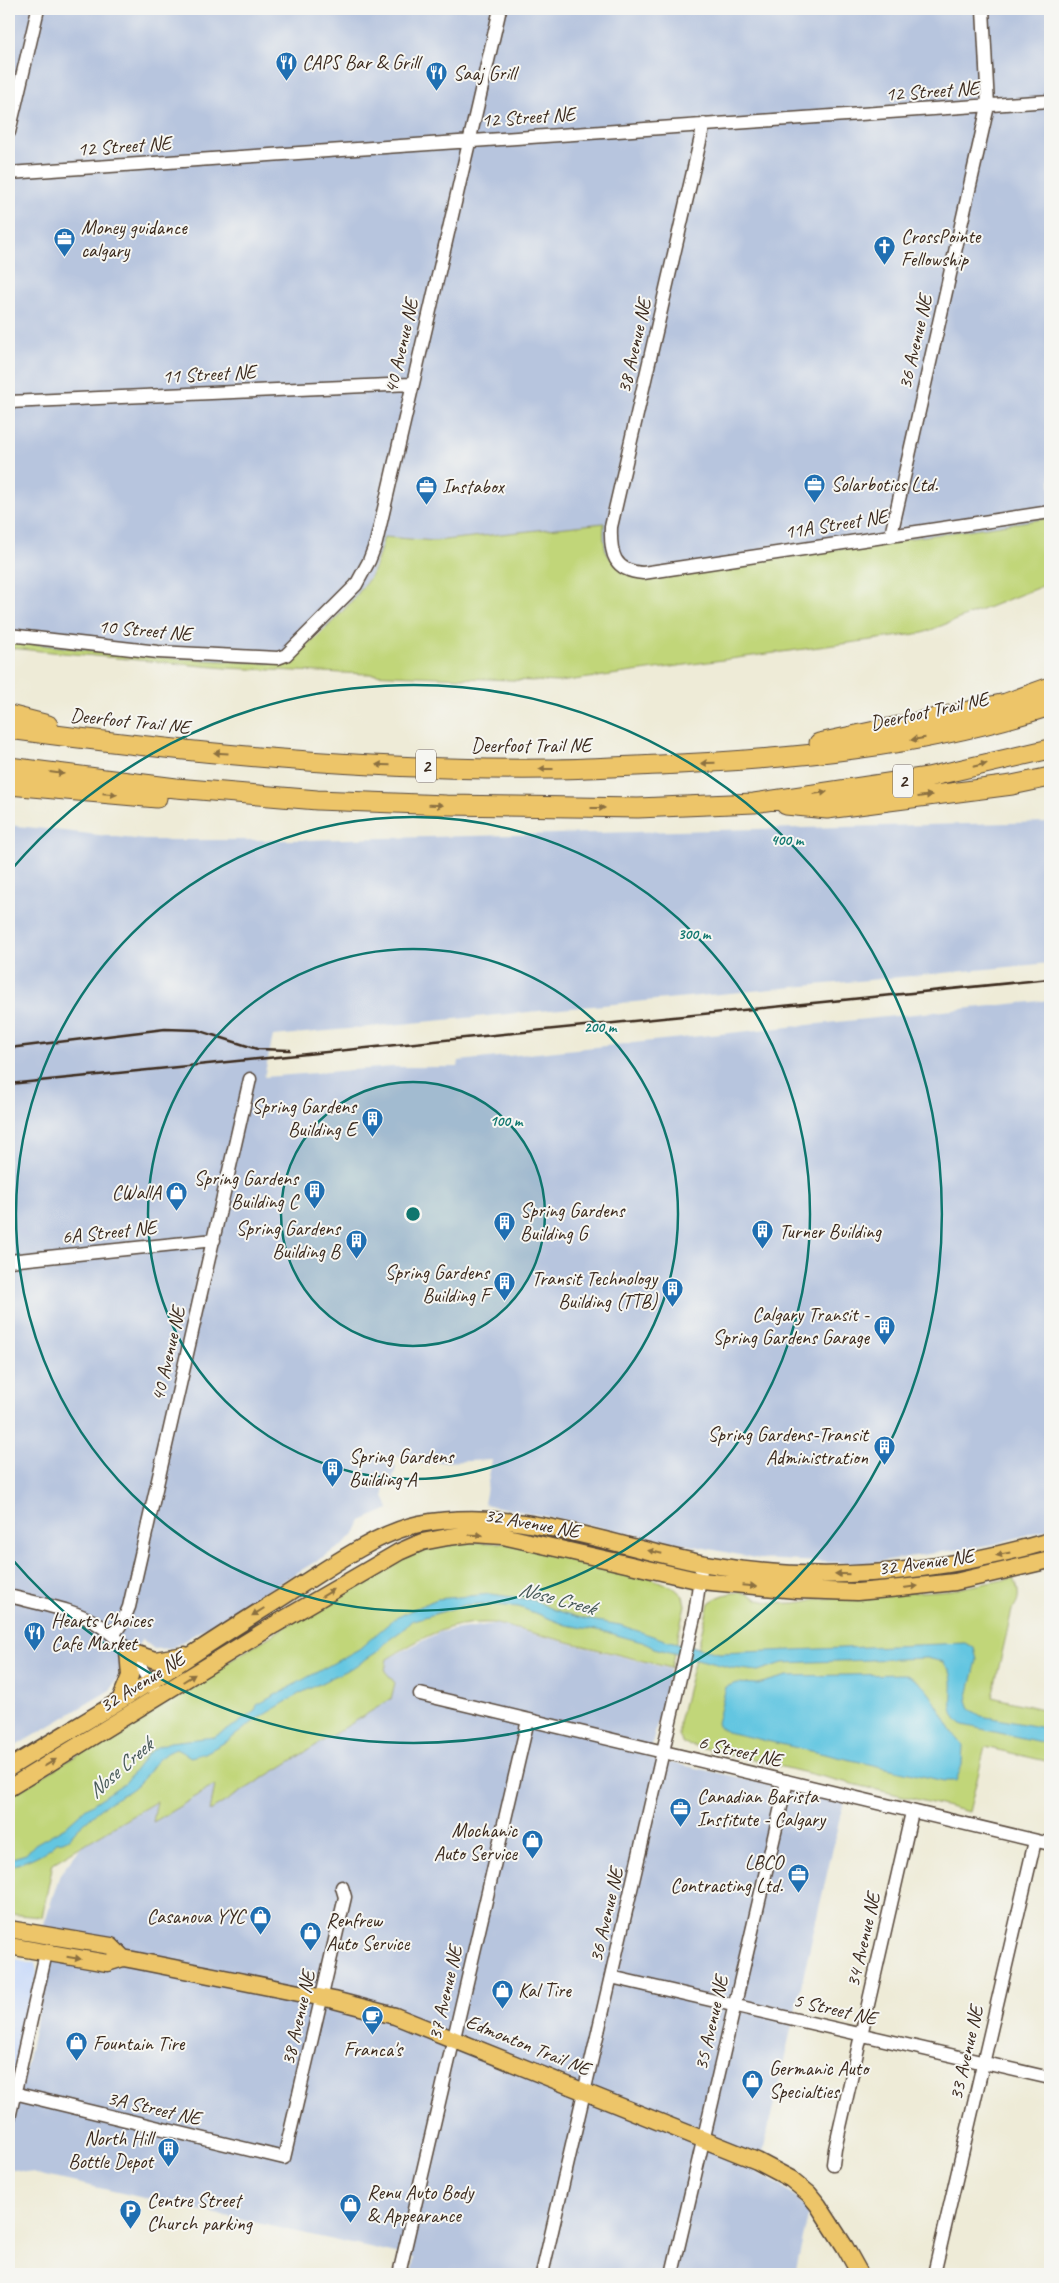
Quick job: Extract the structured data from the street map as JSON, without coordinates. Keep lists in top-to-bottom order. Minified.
{"streets":{"highway":["Deerfoot Trail NE","2"],"main road":["32 Avenue NE","Edmonton Trail NE"],"street":["12 Street NE","36 Avenue NE","40 Avenue NE","38 Avenue NE","11 Street NE","11A Street NE","10 Street NE","6A Street NE","6 Street NE","34 Avenue NE","37 Avenue NE","5 Street NE","35 Avenue NE","33 Avenue NE","3A Street NE"]},"crossings":[["12 Street NE","36 Avenue NE"],["12 Street NE","40 Avenue NE"],["12 Street NE","38 Avenue NE"],["36 Avenue NE","11A Street NE"],["36 Avenue NE","32 Avenue NE"],["36 Avenue NE","6 Street NE"],["36 Avenue NE","5 Street NE"],["36 Avenue NE","Edmonton Trail NE"],["40 Avenue NE","11 Street NE"],["40 Avenue NE","10 Street NE"],["40 Avenue NE","6A Street NE"],["38 Avenue NE","11A Street NE"],["38 Avenue NE","Edmonton Trail NE"],["38 Avenue NE","3A Street NE"],["6 Street NE","34 Avenue NE"],["6 Street NE","37 Avenue NE"],["6 Street NE","35 Avenue NE"],["6 Street NE","33 Avenue NE"],["34 Avenue NE","5 Street NE"],["37 Avenue NE","Edmonton Trail NE"],["5 Street NE","35 Avenue NE"],["5 Street NE","33 Avenue NE"],["35 Avenue NE","Edmonton Trail NE"]],"water":["Nose Creek"],"places":{"restaurant":["CAPS Bar & Grill","Saaj Grill","Hearts Choices Cafe Market"],"office":["Money guidance calgary","Solarbotics Ltd.","Instabox","Canadian Barista Institute - Calgary","LBCO Contracting Ltd."],"church":["CrossPointe Fellowship"],"building":["Spring Gardens Building E","Spring Gardens Building C","Spring Gardens Building G","Turner Building","Spring Gardens Building B","Spring Gardens Building F","Transit Technology Building (TTB)","Calgary Transit - Spring Gardens Garage","Spring Gardens-Transit Administration","Spring Gardens Building A","North Hill Bottle Depot"],"shop":["CWallA","Mochanic Auto Service","Casanova YYC","Renfrew Auto Service","Kal Tire","Fountain Tire","Germanic Auto Specialties","Renu Auto Body & Appearance"],"cafe":["Franca's"],"parking":["Centre Street Church parking"]},"rings":["400 m","300 m","200 m","100 m"]}
